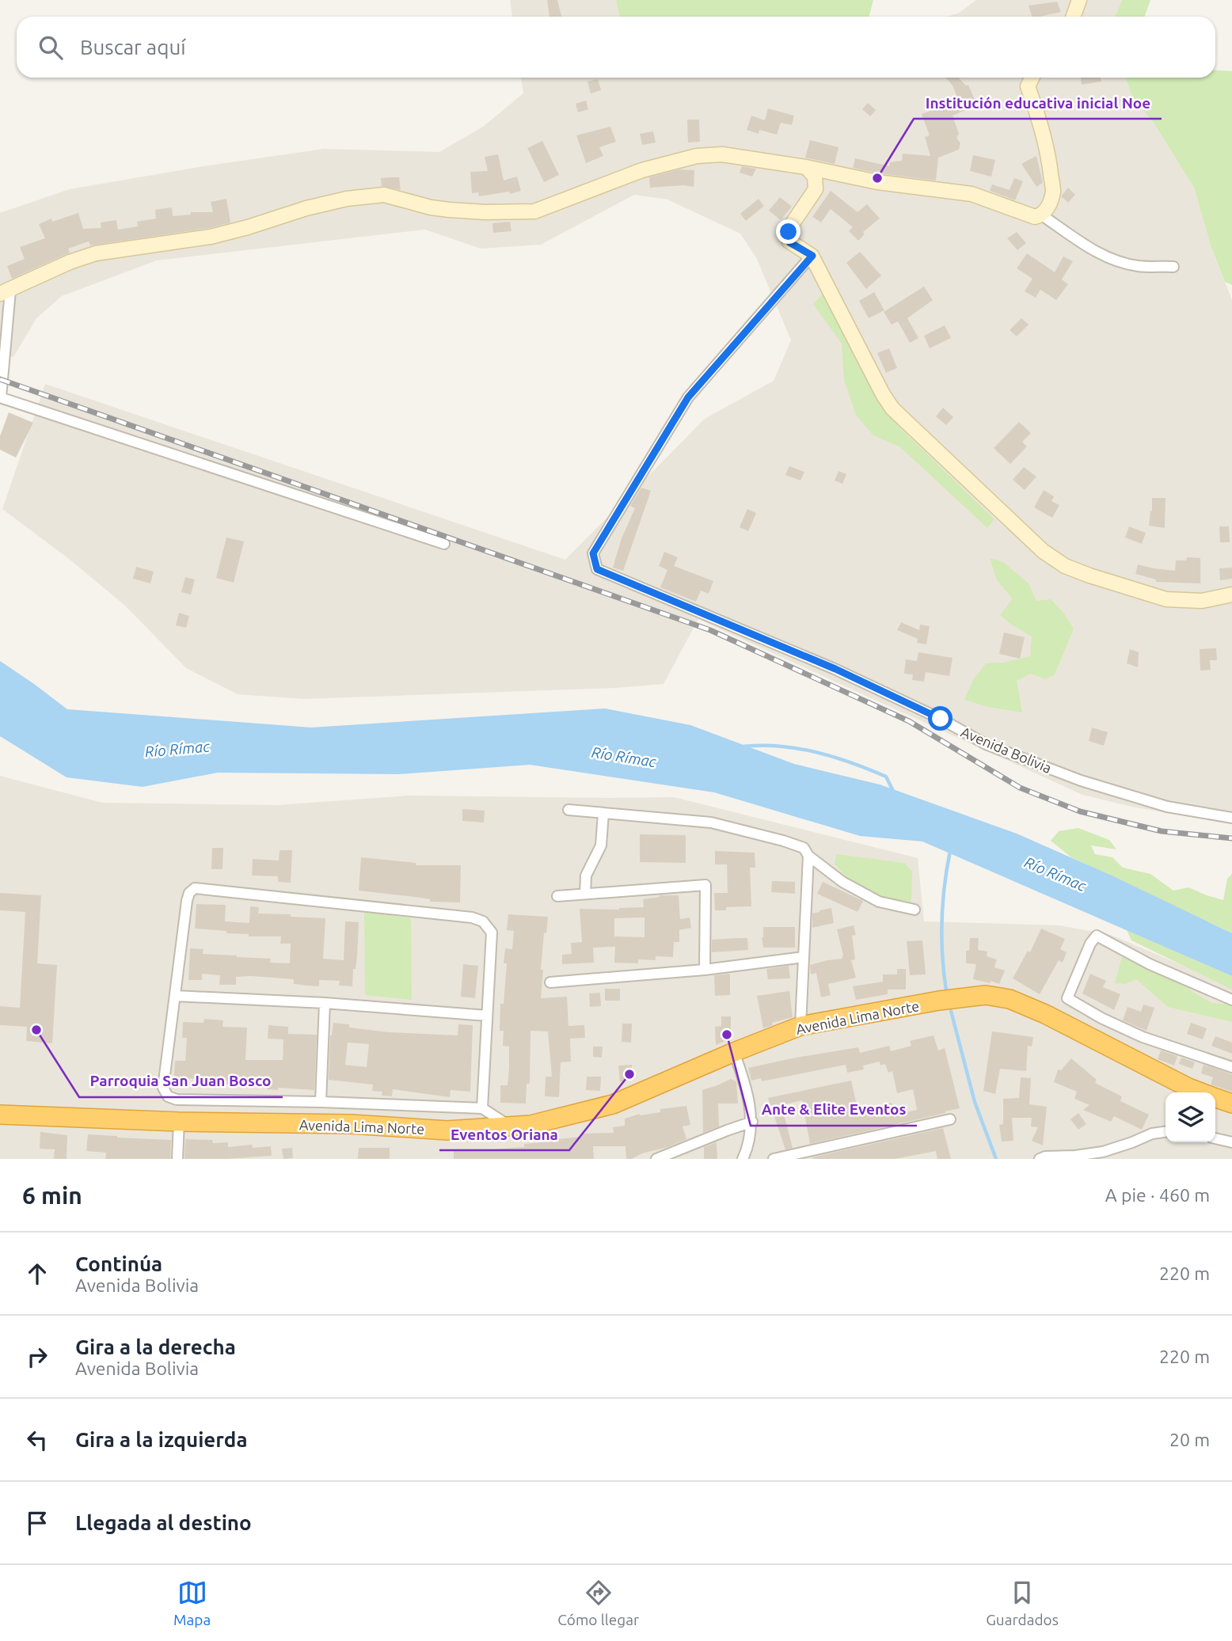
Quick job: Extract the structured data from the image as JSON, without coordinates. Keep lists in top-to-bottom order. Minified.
{"streets":{"highway":["Avenida Lima Norte"],"street":["Avenida Bolivia"]},"water":["Río Rímac"],"places":["Institución educativa inicial Noe","Parroquia San Juan Bosco","Ante & Elite Eventos","Eventos Oriana"],"page":{"search":"Buscar aquí","heading":["6 min","A pie · 460 m"],"list":[["Continúa","Avenida Bolivia","220 m"],["Gira a la derecha","Avenida Bolivia","220 m"],["Gira a la izquierda","20 m"],"Llegada al destino"],"nav":["Mapa","Cómo llegar","Guardados"]}}
